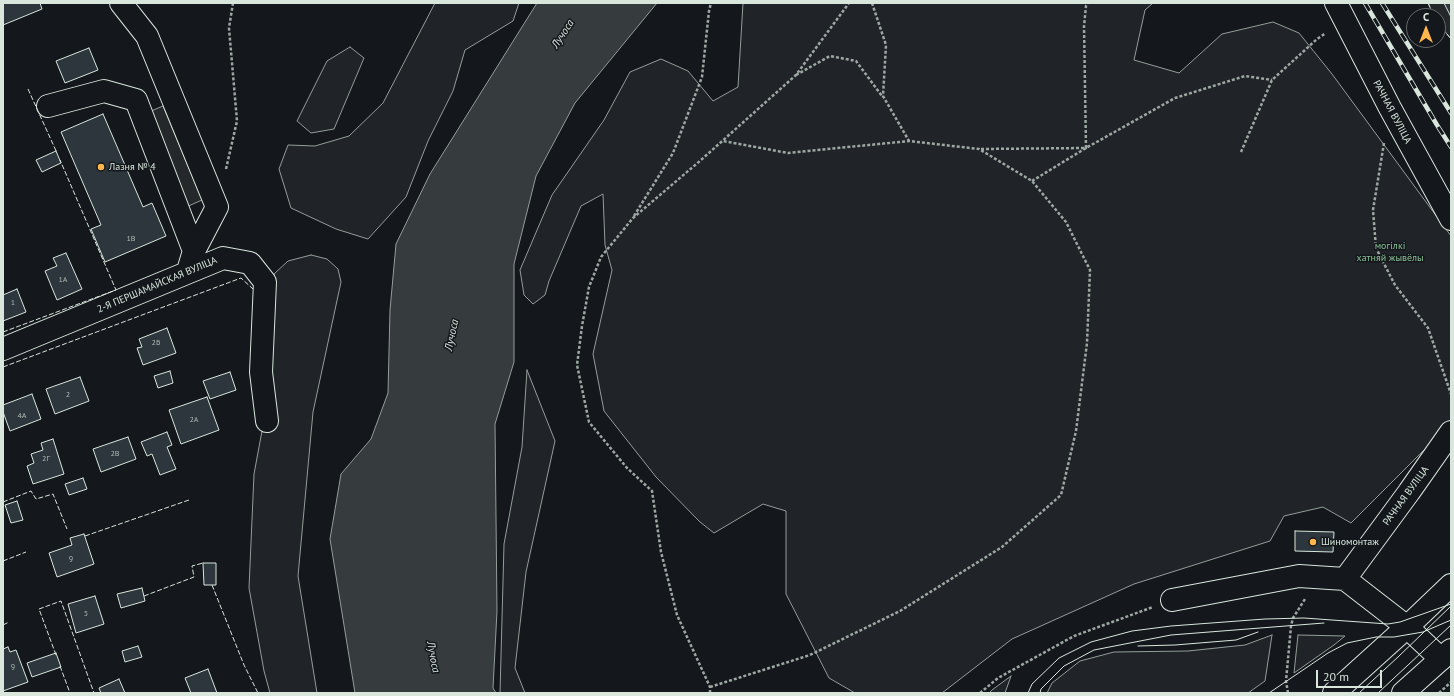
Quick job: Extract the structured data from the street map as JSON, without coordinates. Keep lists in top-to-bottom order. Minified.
{"streets":{"street":["РАЧНАЯ ВУЛІЦА","2-Я ПЕРШАМАЙСКАЯ ВУЛІЦА"]},"water":["Лучоса"],"parks":["могілкі хатняй жывёлы"],"places":["Лазня № 4","Шиномонтаж"],"house_numbers":["1В","1А","1","2Б","2","4А","2А","2В","2Г","9","5","9"],"scale_bar":"20 m","north":"top"}
